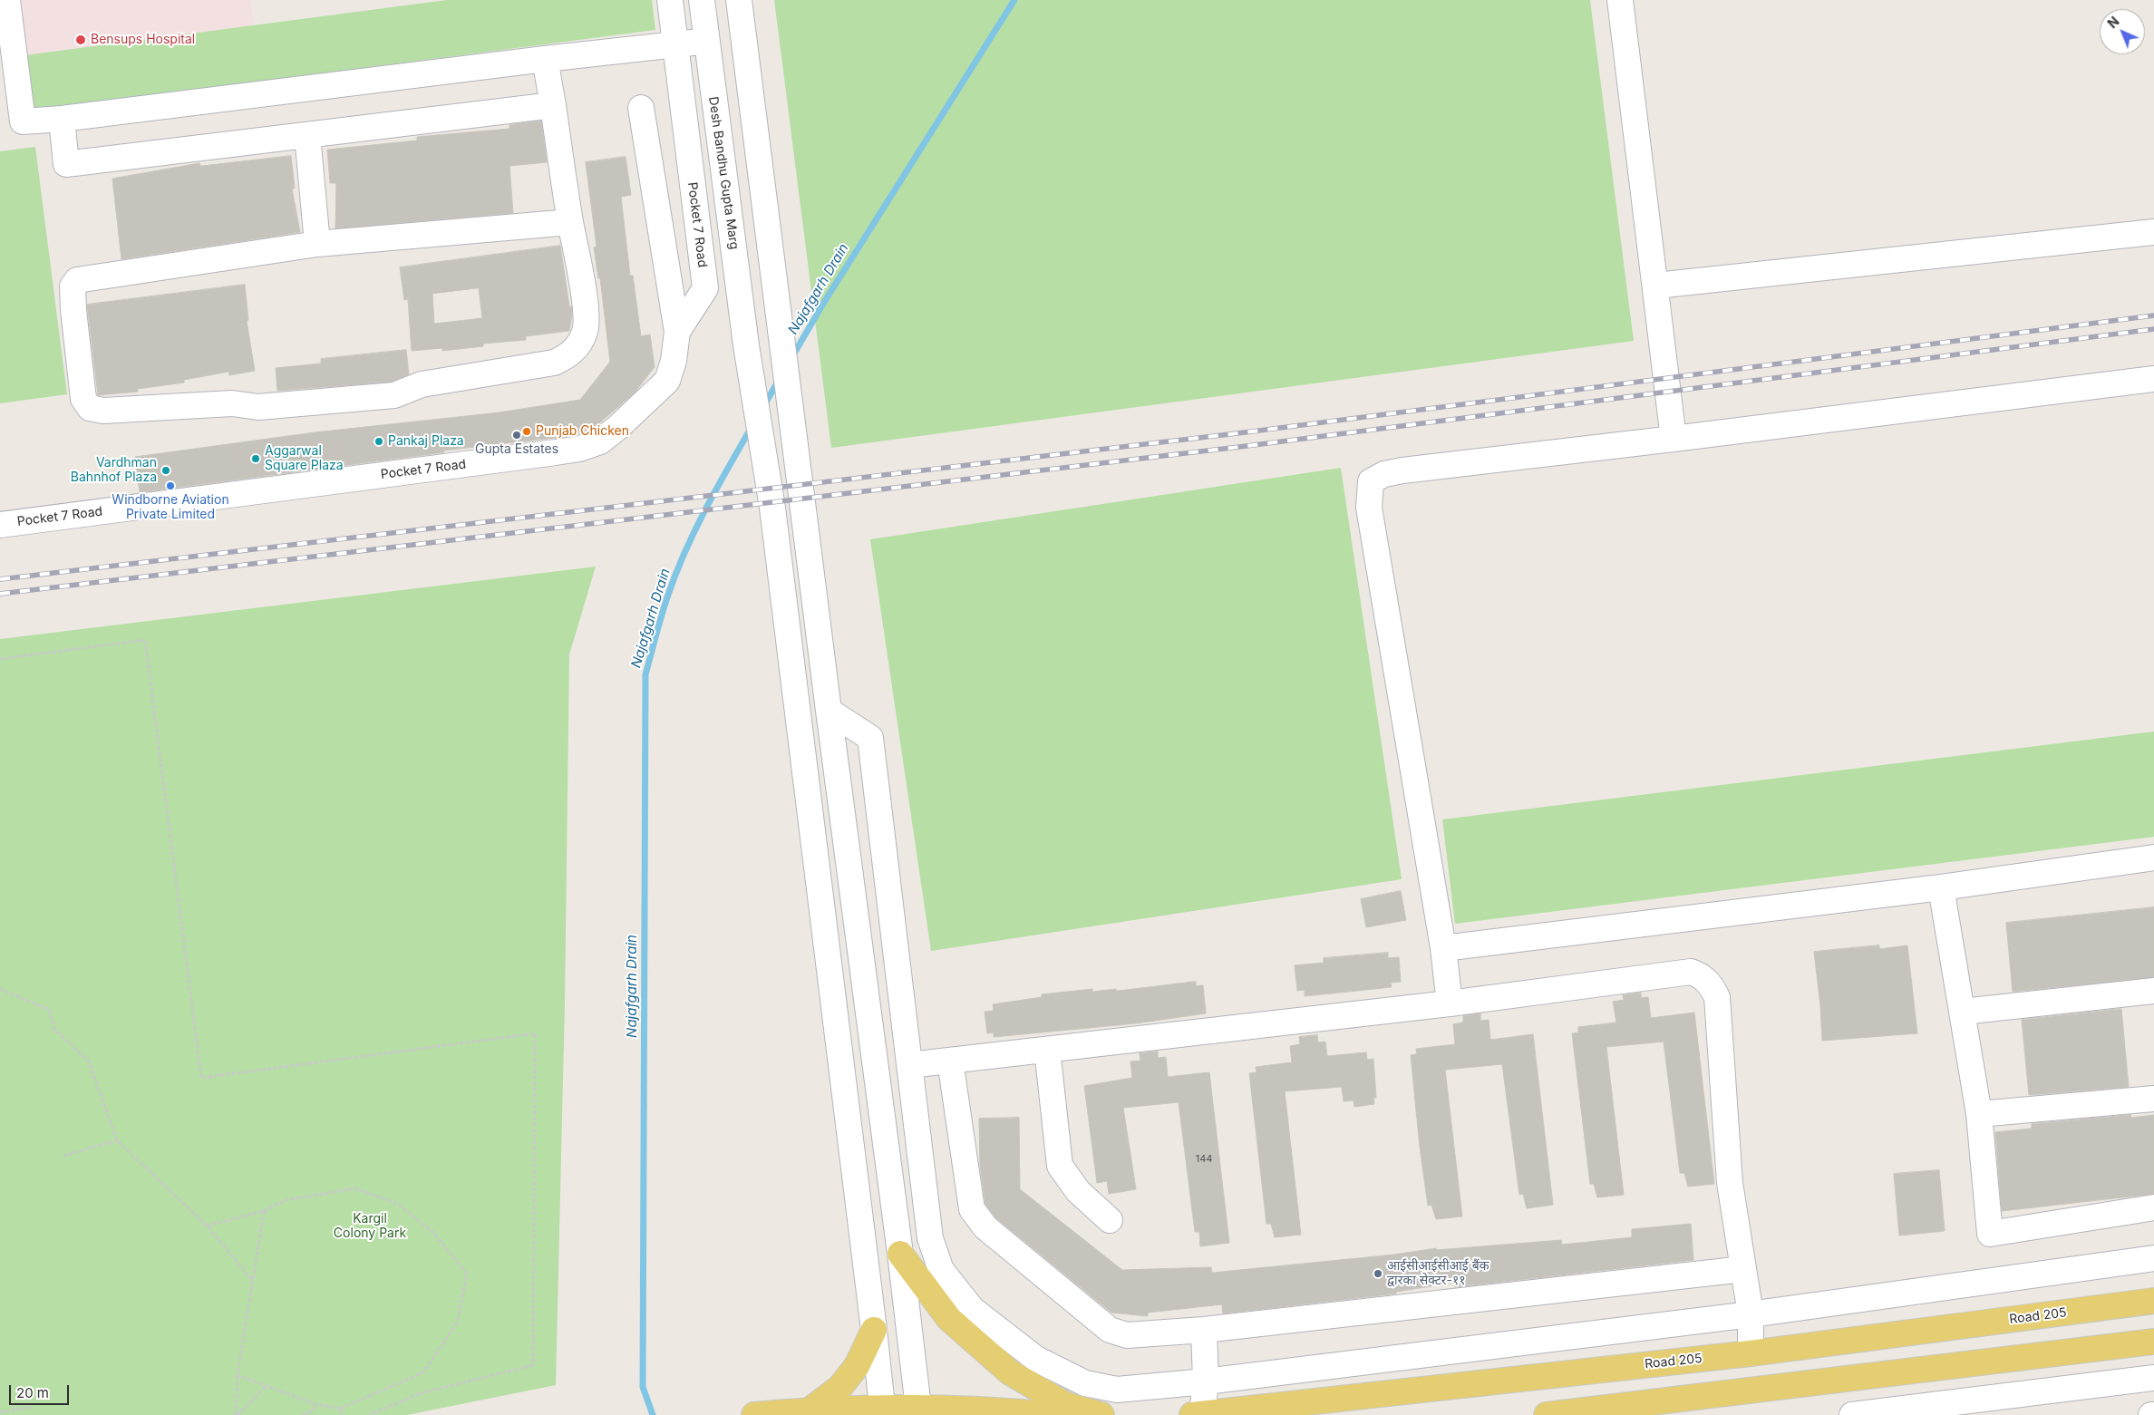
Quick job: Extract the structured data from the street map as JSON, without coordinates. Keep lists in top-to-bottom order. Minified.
{"streets":{"main road":["Road 205"],"street":["Desh Bandhu Gupta Marg","Pocket 7 Road"]},"water":["Najafgarh Drain"],"parks":["Kargil Colony Park"],"places":["Bensups Hospital","Punjab Chicken","Gupta Estates","Pankaj Plaza","Aggarwal Square Plaza","Vardhman Bahnhof Plaza","Windborne Aviation Private Limited","आईसीआईसीआई बैंक द्वारका सेक्टर-११"],"house_numbers":["144"],"scale_bar":"20 m","north":"top left"}
